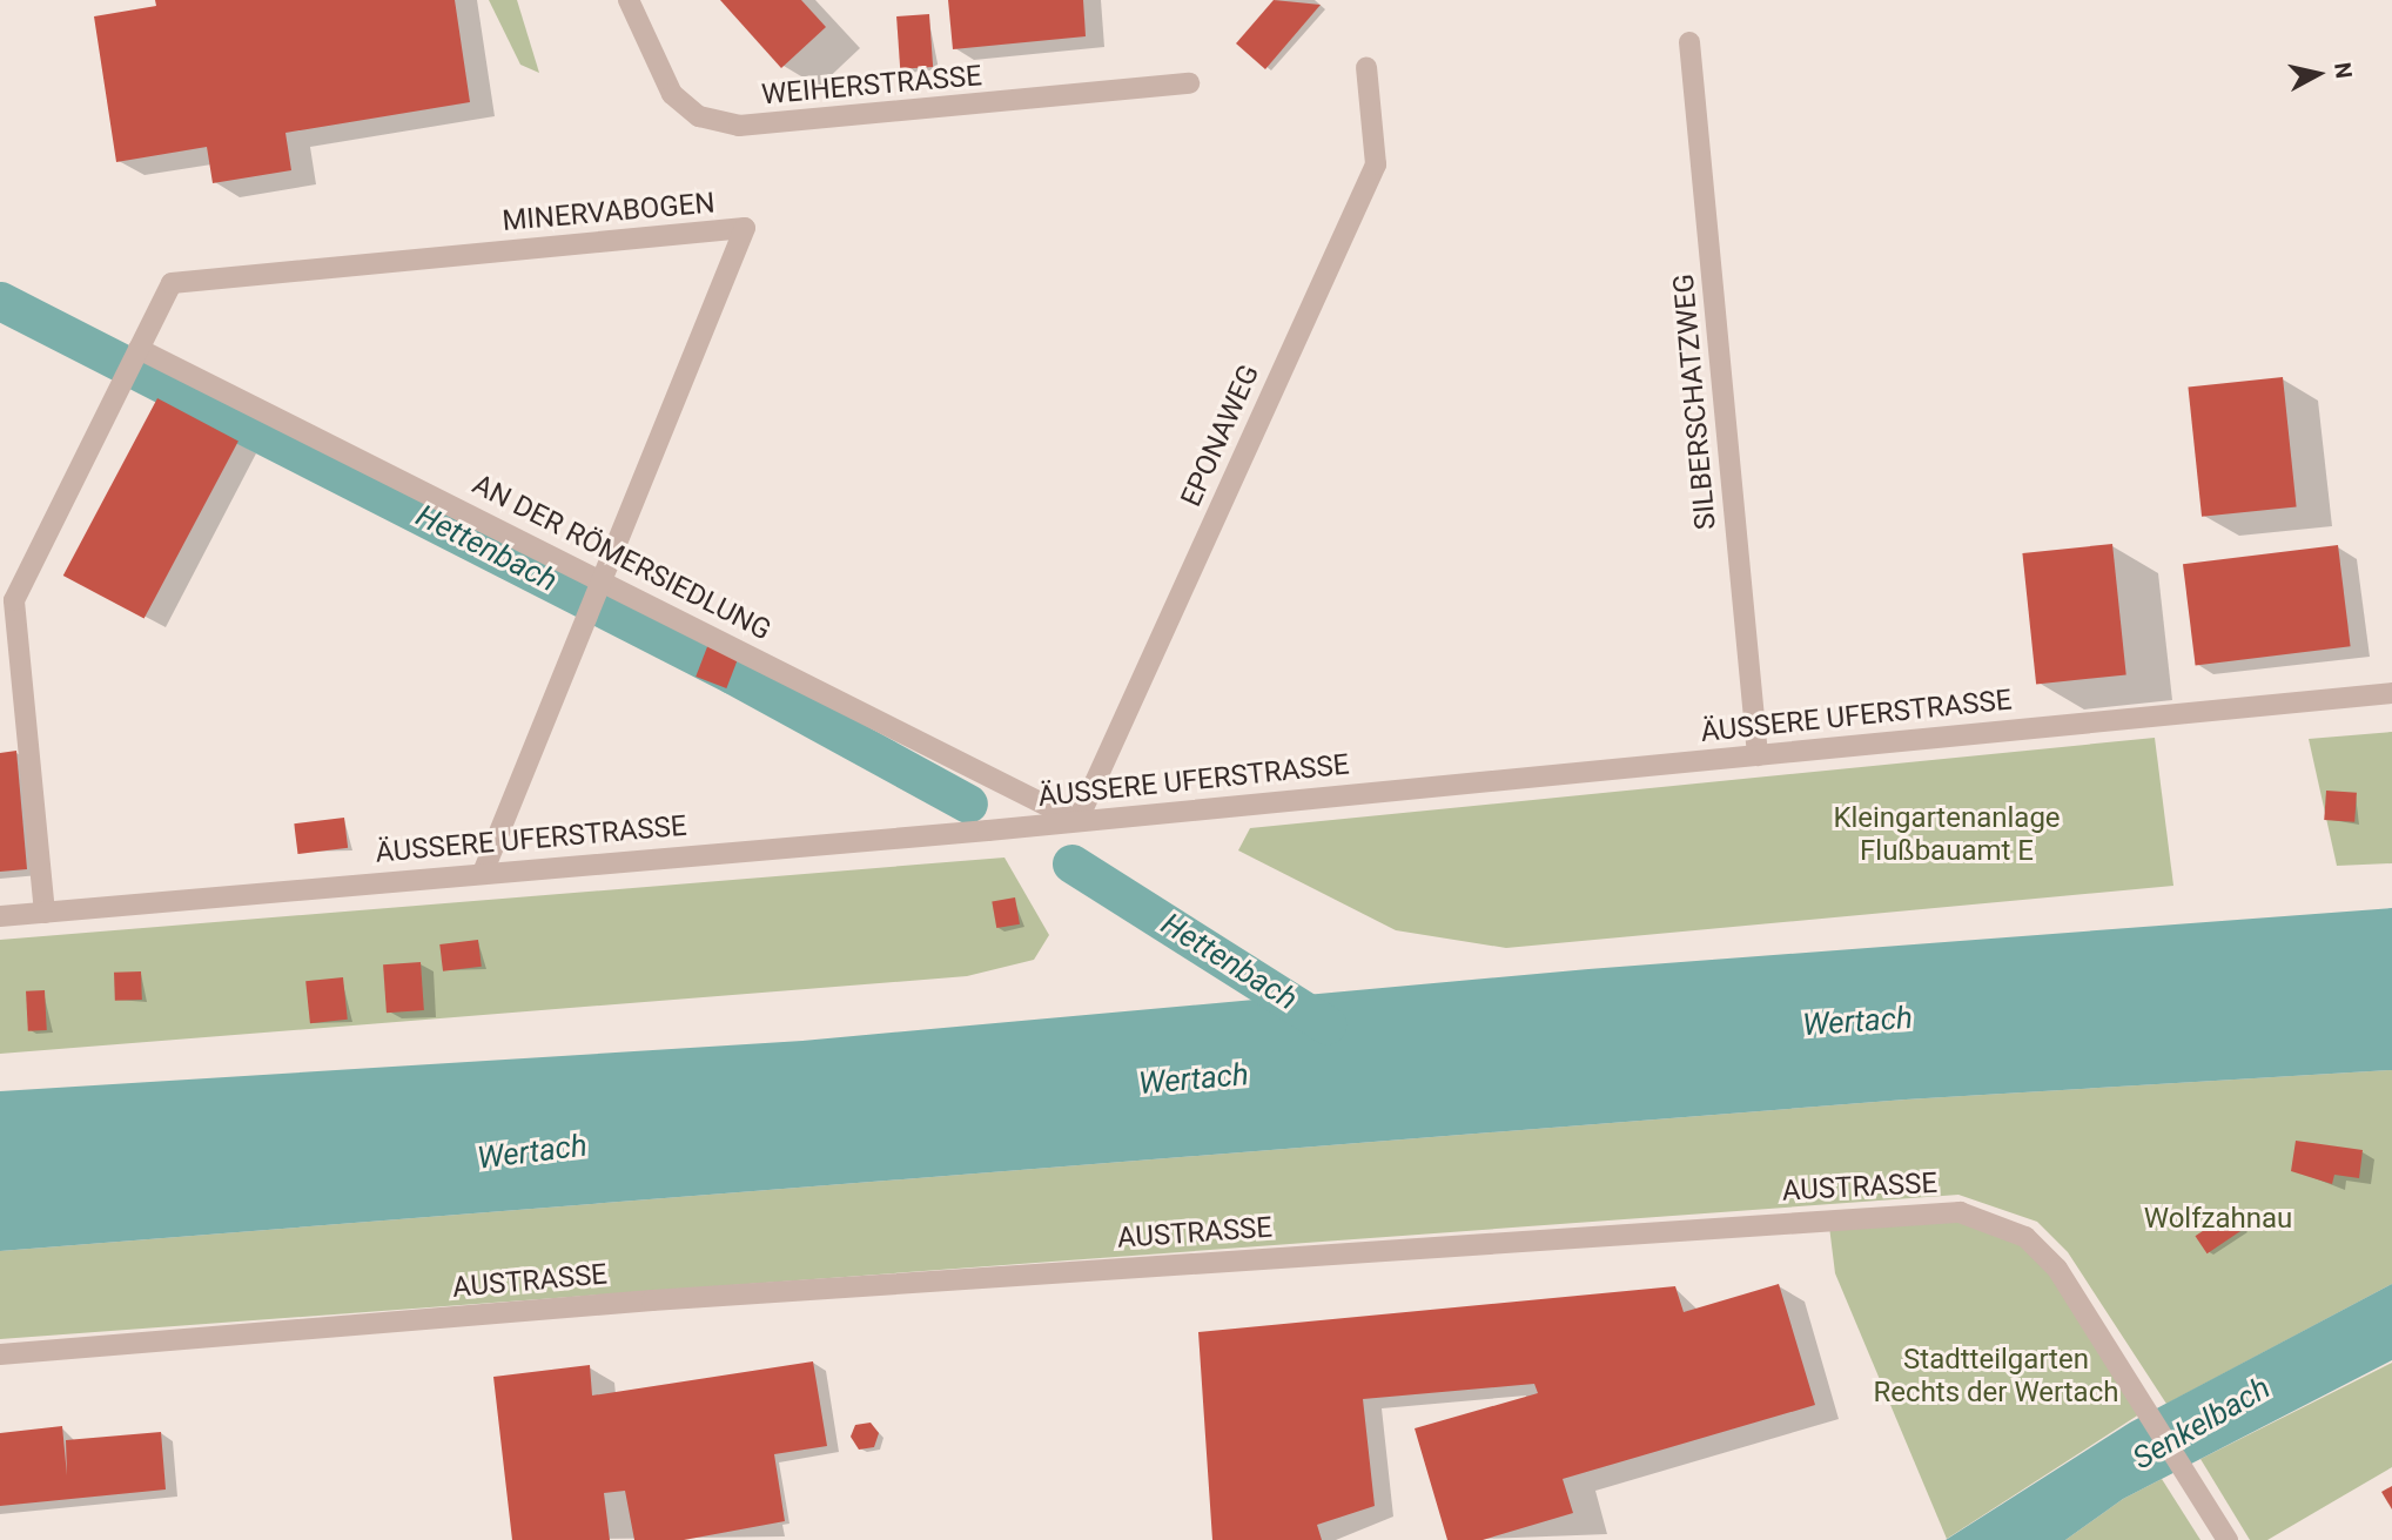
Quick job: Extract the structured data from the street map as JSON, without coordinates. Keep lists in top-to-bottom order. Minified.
{"streets":{"street":["WEIHERSTRASSE","MINERVABOGEN","SILBERSCHATZWEG","EPONAWEG","AN DER RÖMERSIEDLUNG","ÄUSSERE UFERSTRASSE","AUSTRASSE"]},"crossings":[["MINERVABOGEN","AN DER RÖMERSIEDLUNG"],["SILBERSCHATZWEG","ÄUSSERE UFERSTRASSE"],["EPONAWEG","AN DER RÖMERSIEDLUNG"],["EPONAWEG","ÄUSSERE UFERSTRASSE"],["AN DER RÖMERSIEDLUNG","ÄUSSERE UFERSTRASSE"]],"water":["Hettenbach","Wertach","Senkelbach"],"parks":["Kleingartenanlage Flußbauamt E","Wolfzahnau","Stadtteilgarten Rechts der Wertach"],"north":"right"}
